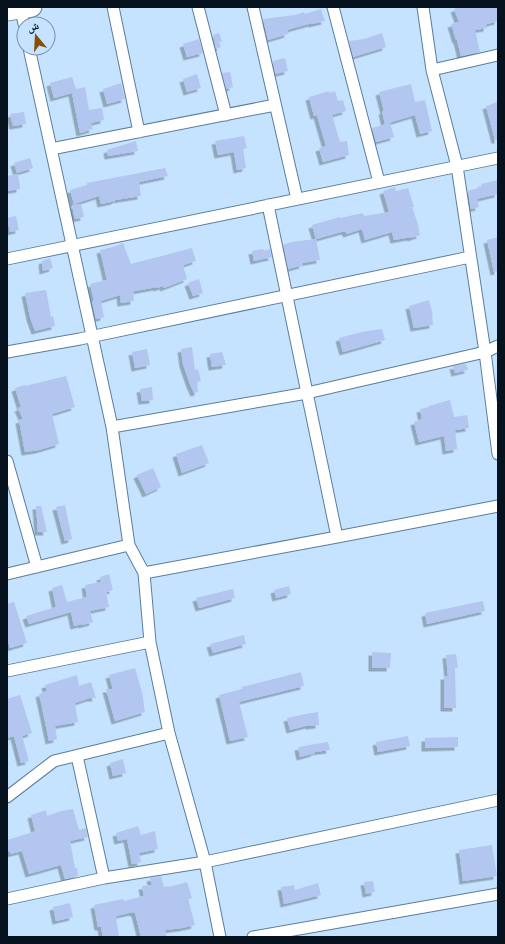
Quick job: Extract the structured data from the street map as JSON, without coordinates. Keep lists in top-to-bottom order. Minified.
{"north":"top"}
